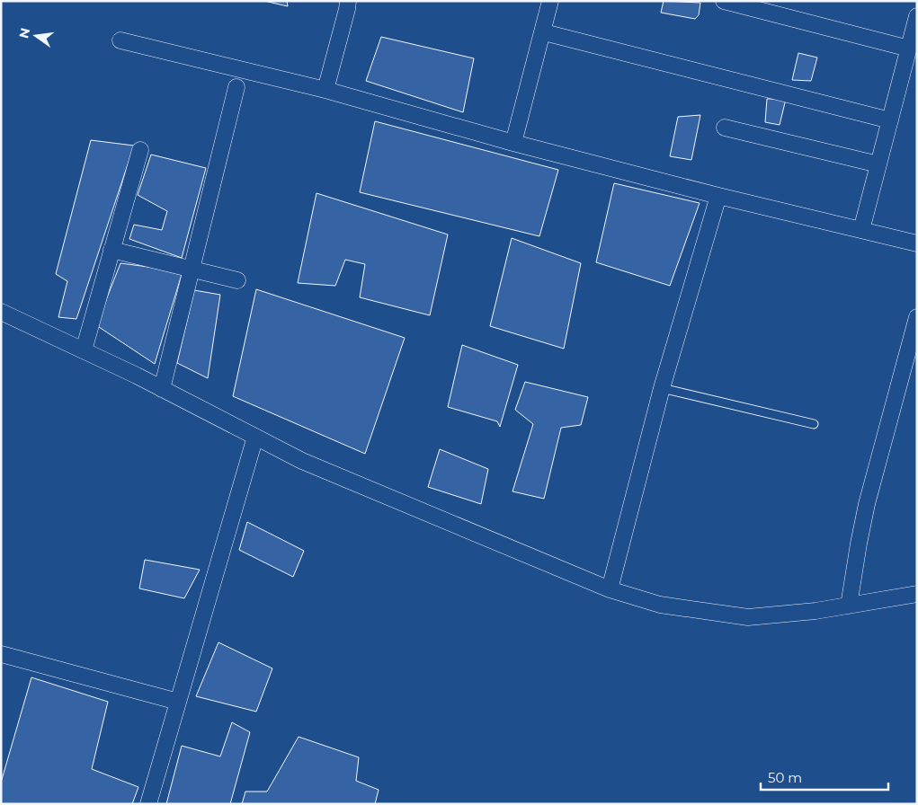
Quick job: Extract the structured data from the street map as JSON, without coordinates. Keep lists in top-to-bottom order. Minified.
{"scale_bar":"50 m","north":"left"}
